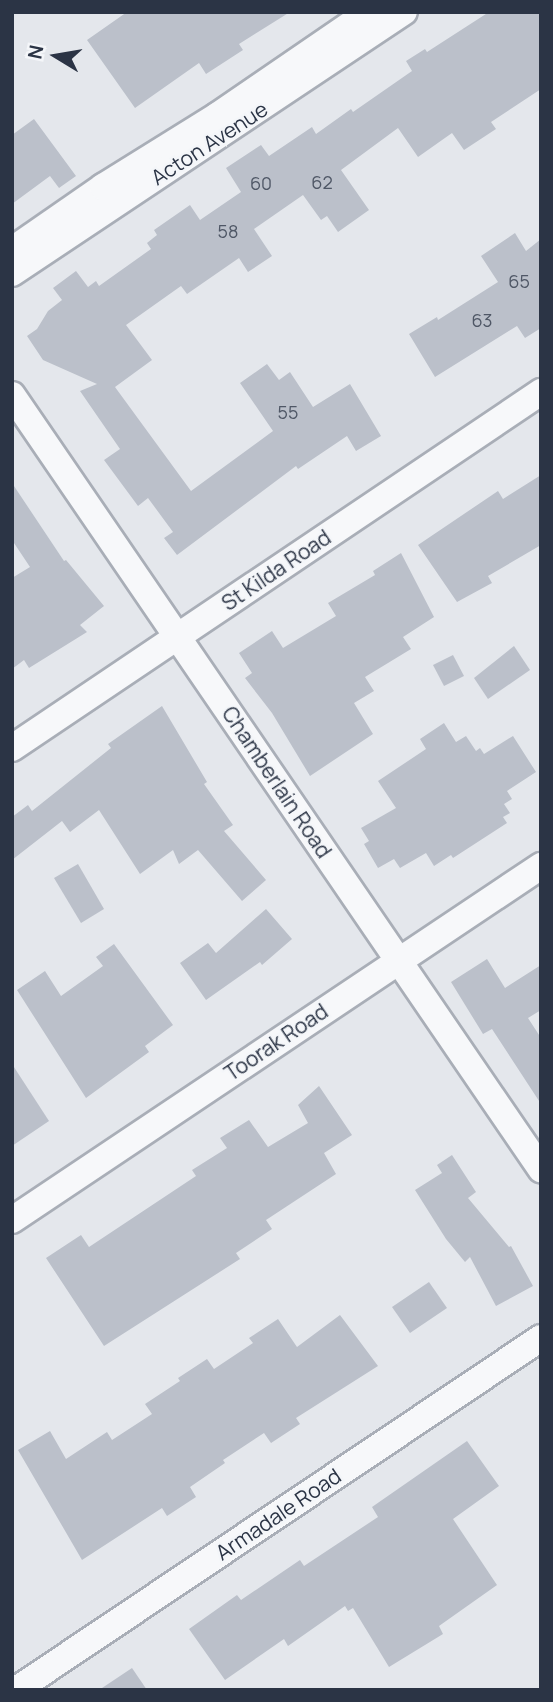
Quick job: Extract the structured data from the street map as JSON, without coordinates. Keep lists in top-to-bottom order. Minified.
{"streets":{"street":["Acton Avenue","St Kilda Road","Chamberlain Road","Toorak Road","Armadale Road"]},"crossings":[["St Kilda Road","Chamberlain Road"],["Chamberlain Road","Toorak Road"]],"house_numbers":["62","60","58","65","63","55"],"north":"left"}
